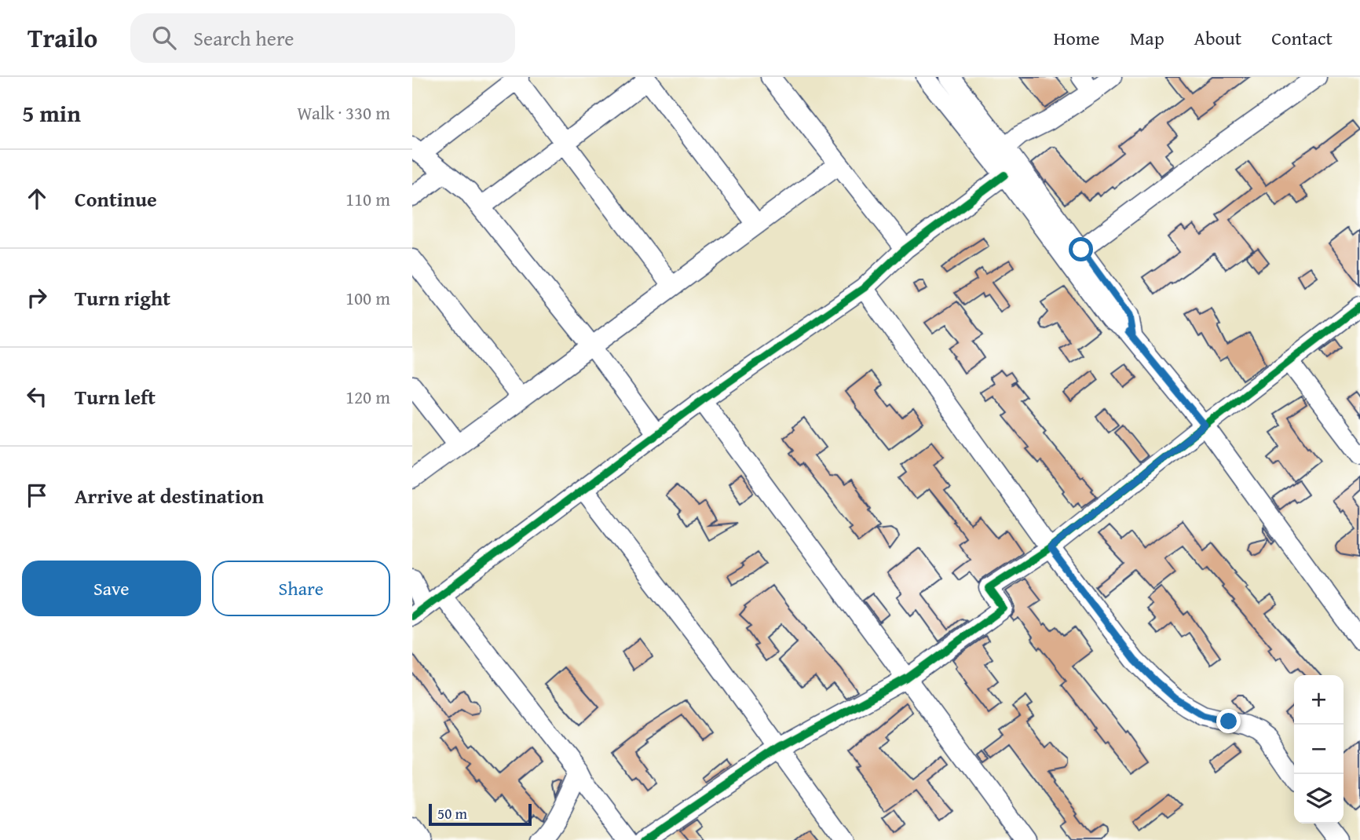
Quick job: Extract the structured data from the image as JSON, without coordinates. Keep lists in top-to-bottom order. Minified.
{"scale_bar":"50 m","page":{"header":"Trailo","search":"Search here","nav":["Home","Map","About","Contact"],"heading":["5 min","Walk · 330 m"],"list":[["Continue","110 m"],["Turn right","100 m"],["Turn left","120 m"],"Arrive at destination"],"buttons":["Save","Share"],"map_buttons":["+","−"],"scale":"50 m"}}
